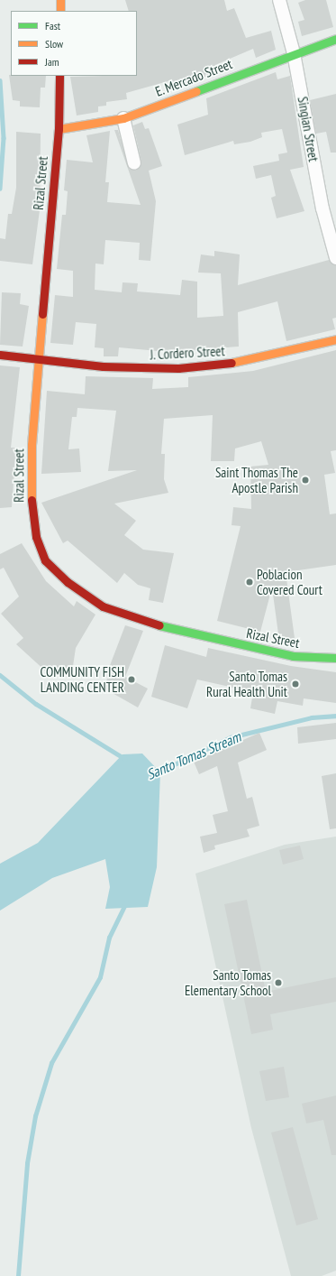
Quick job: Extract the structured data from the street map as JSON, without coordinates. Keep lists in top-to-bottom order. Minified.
{"streets":{"street":["E. Mercado Street","Singian Street","Rizal Street","J. Cordero Street"]},"crossings":[["E. Mercado Street","Singian Street"],["E. Mercado Street","Rizal Street"],["Rizal Street","J. Cordero Street"]],"water":["Santo Tomas Stream"],"places":["Saint Thomas The Apostle Parish","Poblacion Covered Court","COMMUNITY FISH LANDING CENTER","Santo Tomas Rural Health Unit","Santo Tomas Elementary School"],"legend":["Fast","Slow","Jam"]}
